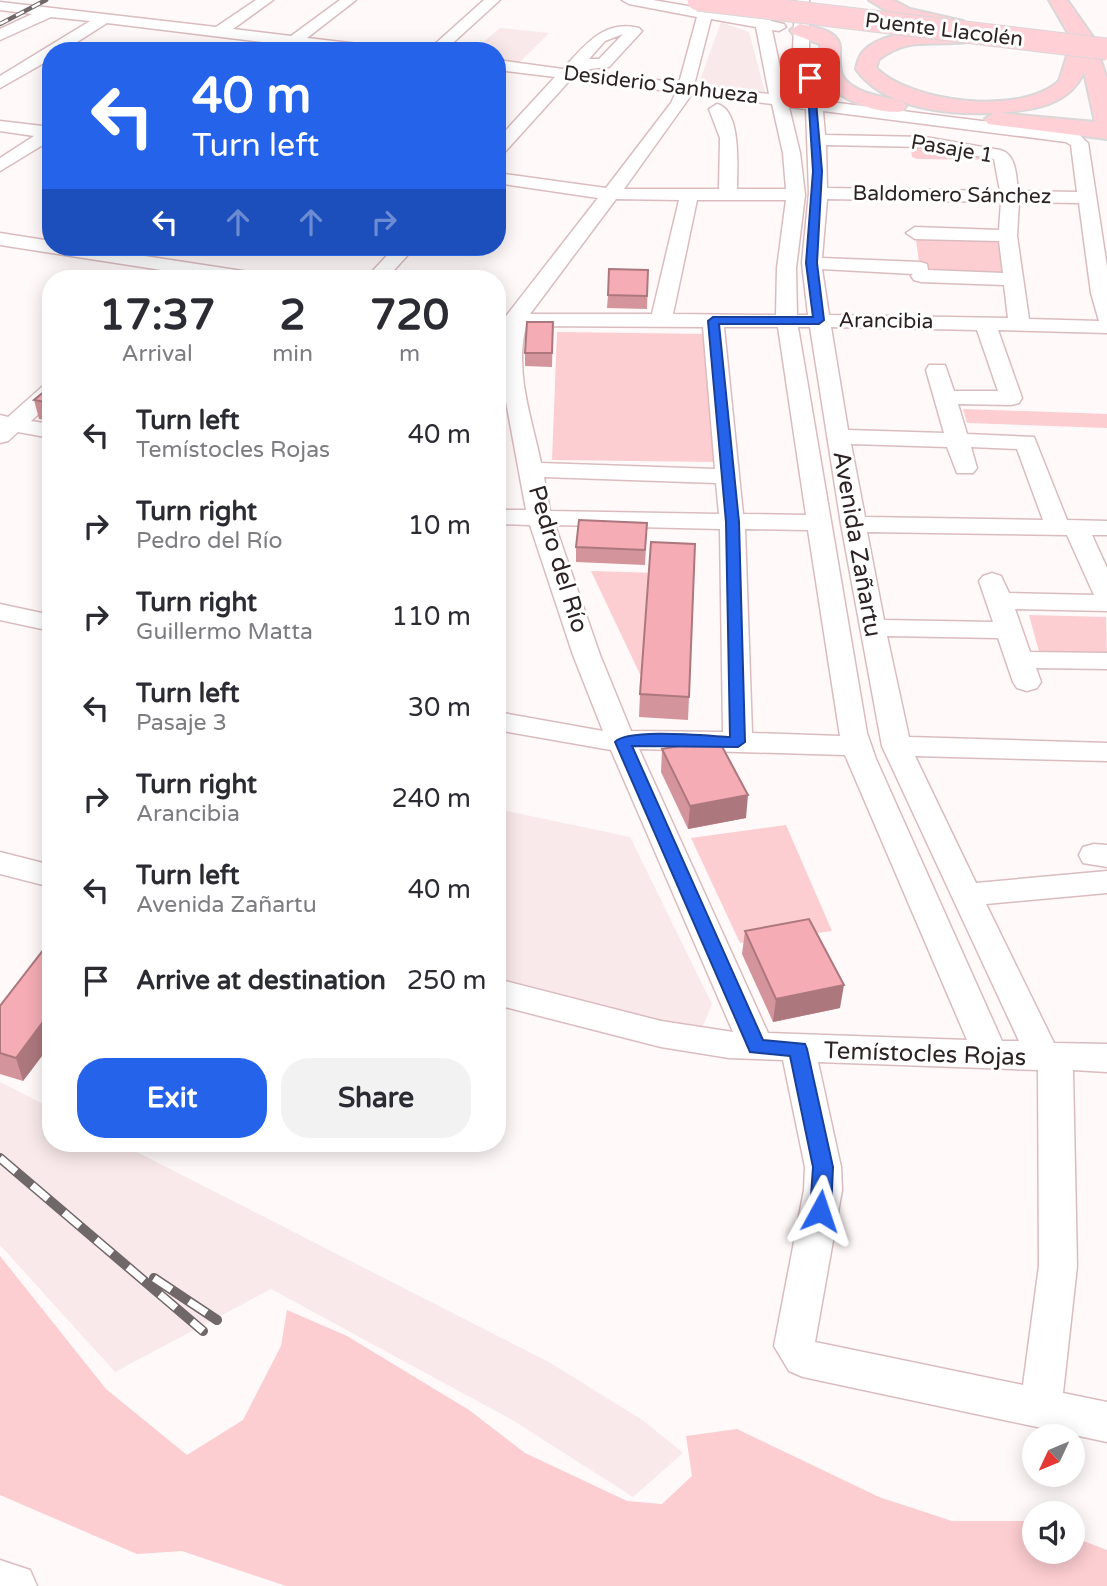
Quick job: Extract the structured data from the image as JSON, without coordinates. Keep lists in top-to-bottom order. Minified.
{"streets":{"main road":["Puente Llacolén"],"street":["Desiderio Sanhueza","Pasaje 1","Baldomero Sánchez","Arancibia","Avenida Zañartu","Pedro del Río","Temístocles Rojas"]},"crossings":[["Puente Llacolén","Pedro del Río"],["Desiderio Sanhueza","Baldomero Sánchez"],["Desiderio Sanhueza","Avenida Zañartu"],["Desiderio Sanhueza","Pedro del Río"],["Pasaje 1","Baldomero Sánchez"],["Pasaje 1","Arancibia"],["Pasaje 1","Avenida Zañartu"],["Baldomero Sánchez","Avenida Zañartu"],["Arancibia","Avenida Zañartu"],["Arancibia","Pedro del Río"],["Avenida Zañartu","Temístocles Rojas"],["Pedro del Río","Temístocles Rojas"]],"north":"bottom left","page":{"turn":["40 m","Turn left"],"eta":["17:37","Arrival","2","min","720","m"],"list":[{"name":"Turn left","note":"Temístocles Rojas","value":"40 m"},{"name":"Turn right","note":"Pedro del Río","value":"10 m"},{"name":"Turn right","note":"Guillermo Matta","value":"110 m"},{"name":"Turn left","note":"Pasaje 3","value":"30 m"},{"name":"Turn right","note":"Arancibia","value":"240 m"},{"name":"Turn left","note":"Avenida Zañartu","value":"40 m"},{"name":"Arrive at destination","value":"250 m"}],"buttons":["Exit","Share"]}}
